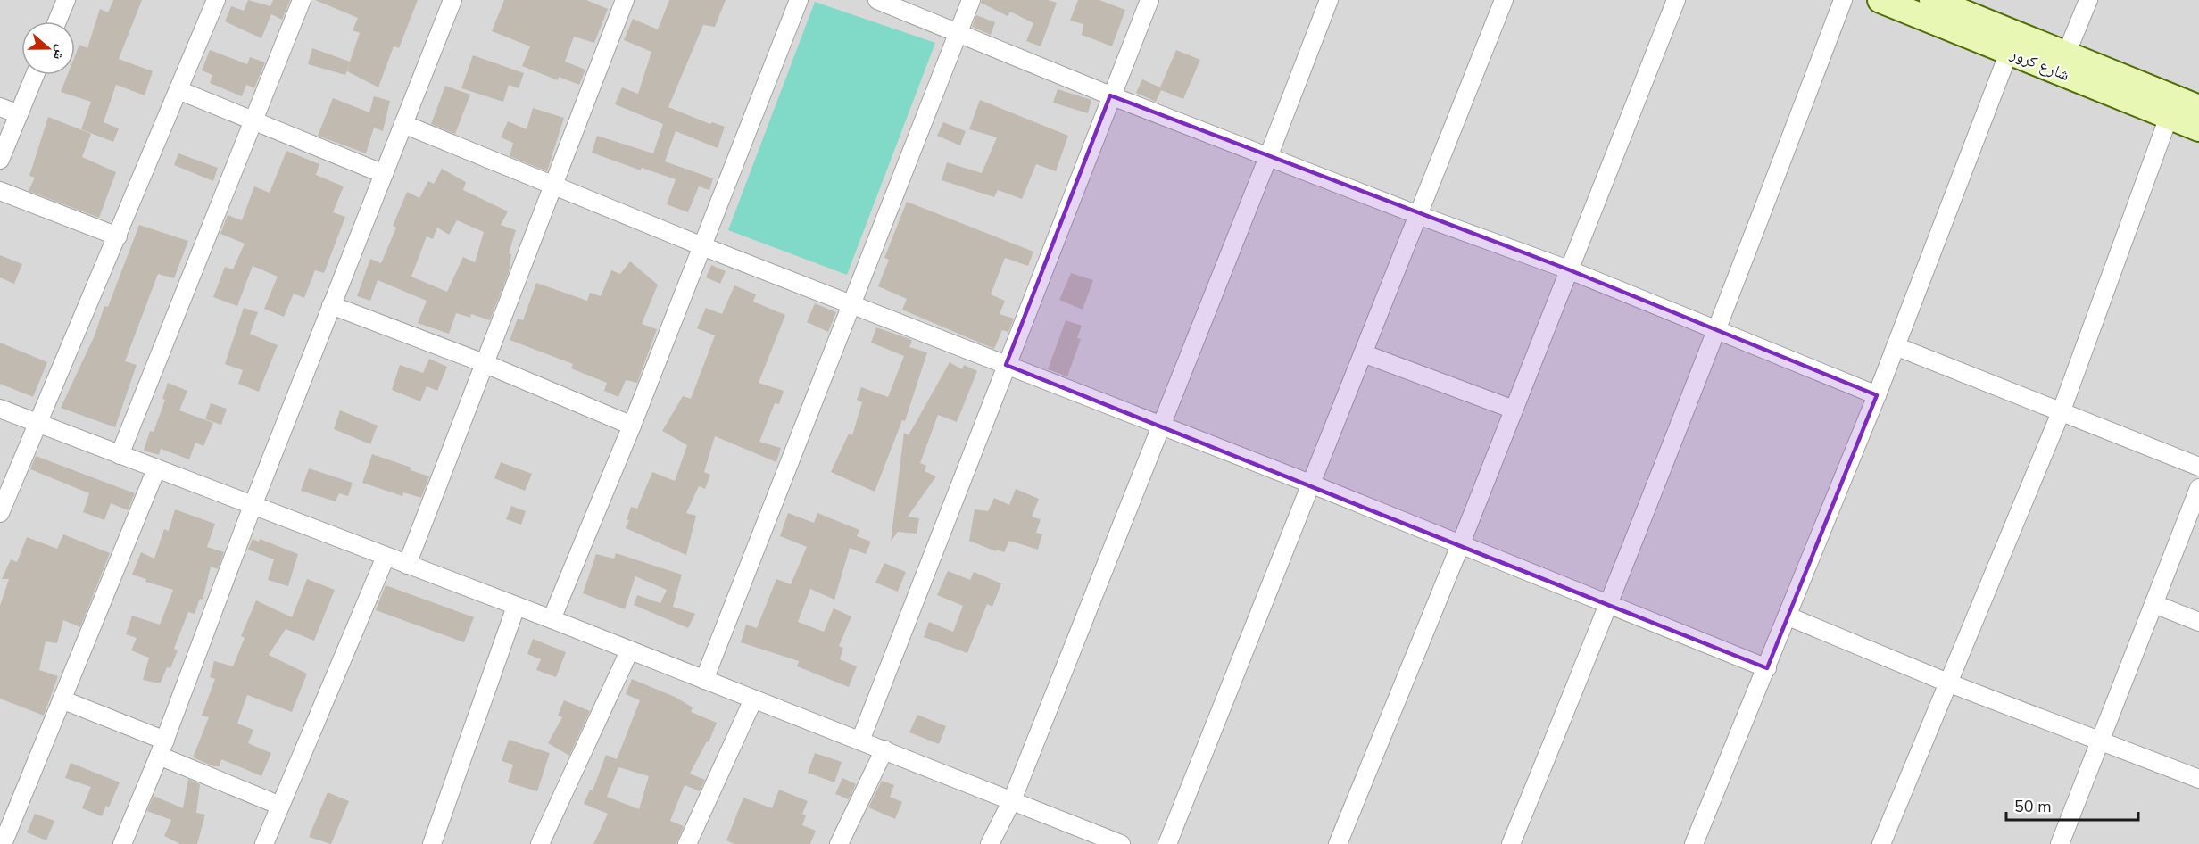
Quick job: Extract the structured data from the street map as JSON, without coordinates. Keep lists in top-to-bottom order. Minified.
{"streets":{"main road":["شارع كرور"]},"scale_bar":"50 m","north":"right"}
